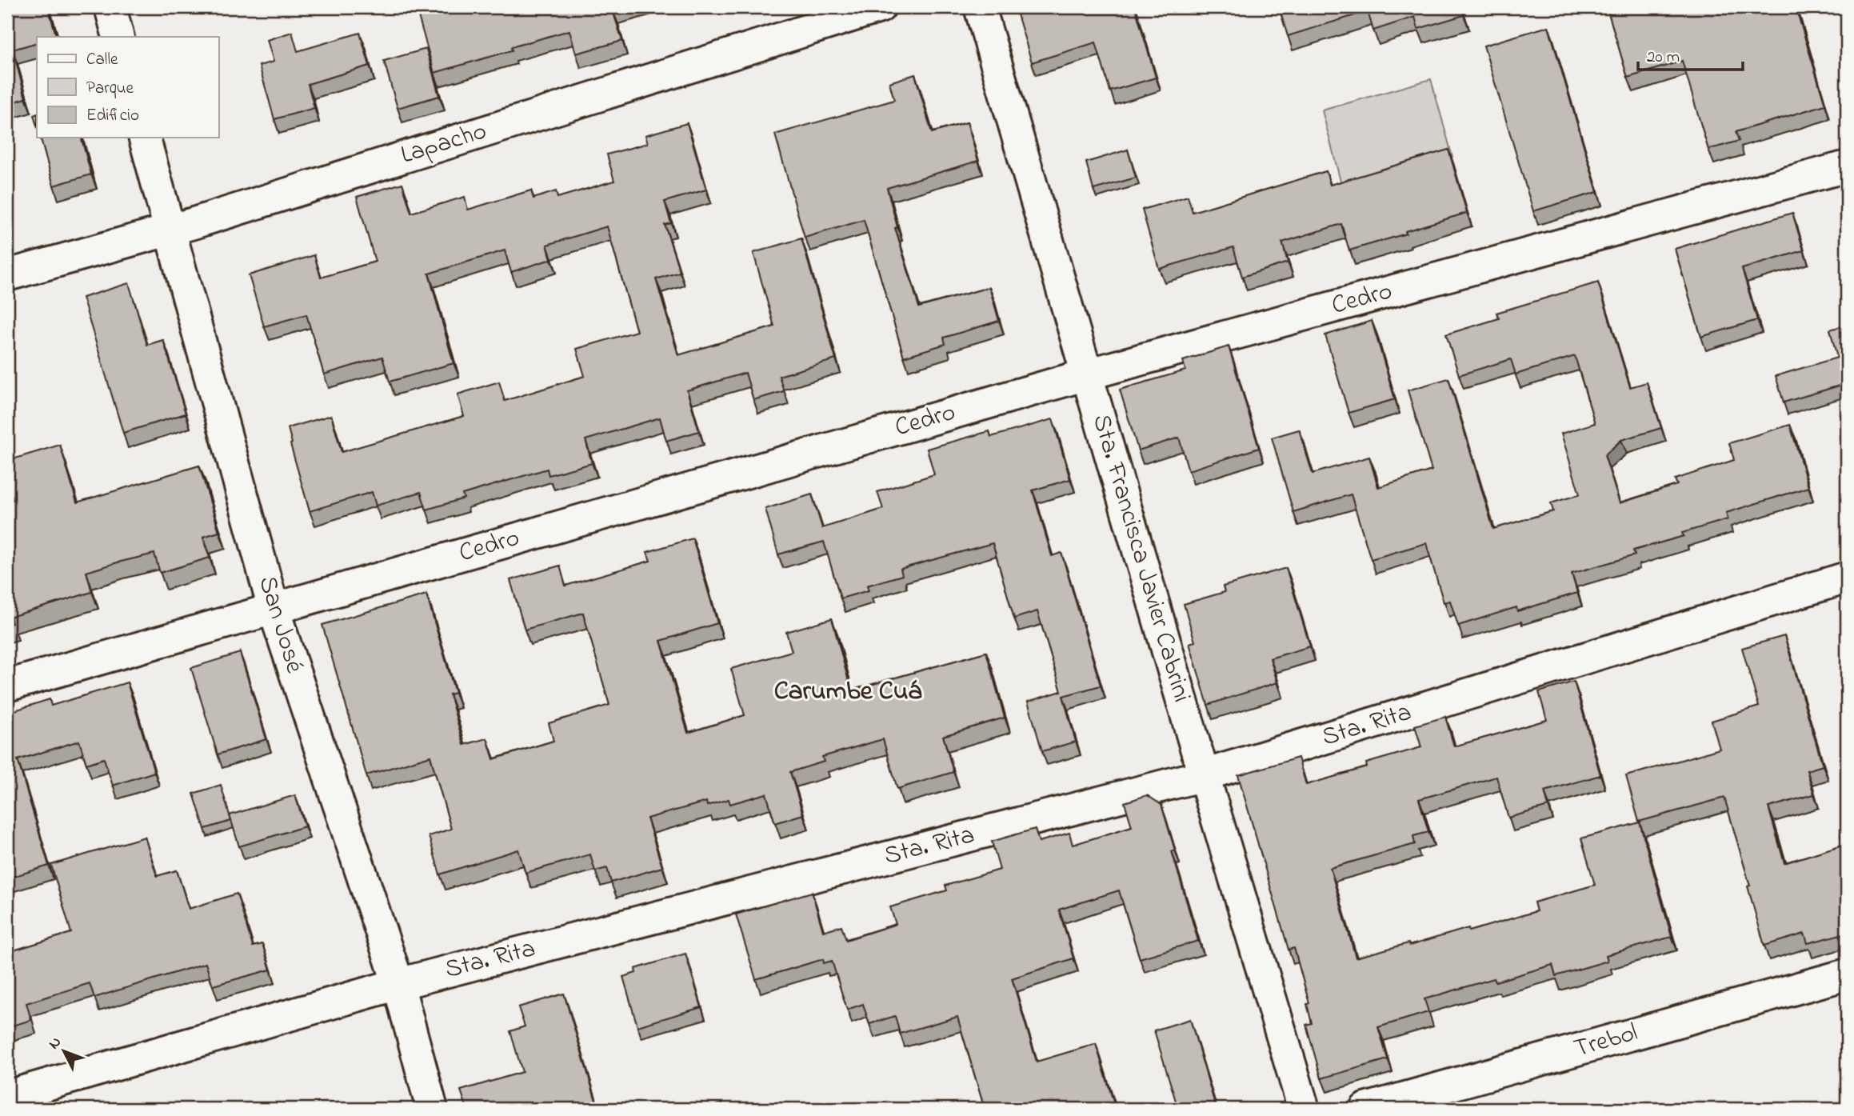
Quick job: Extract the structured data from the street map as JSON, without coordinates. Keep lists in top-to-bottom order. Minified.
{"streets":{"street":["Lapacho","Cedro","Sta. Francisca Javier Cabrini","San José","Sta. Rita","Trebol"]},"crossings":[["Lapacho","San José"],["Cedro","Sta. Francisca Javier Cabrini"],["Cedro","San José"],["Sta. Francisca Javier Cabrini","Sta. Rita"],["San José","Sta. Rita"]],"districts":["Carumbe Cuá"],"legend":["Calle","Parque","Edificio"],"scale_bar":"20 m","north":"top left"}
